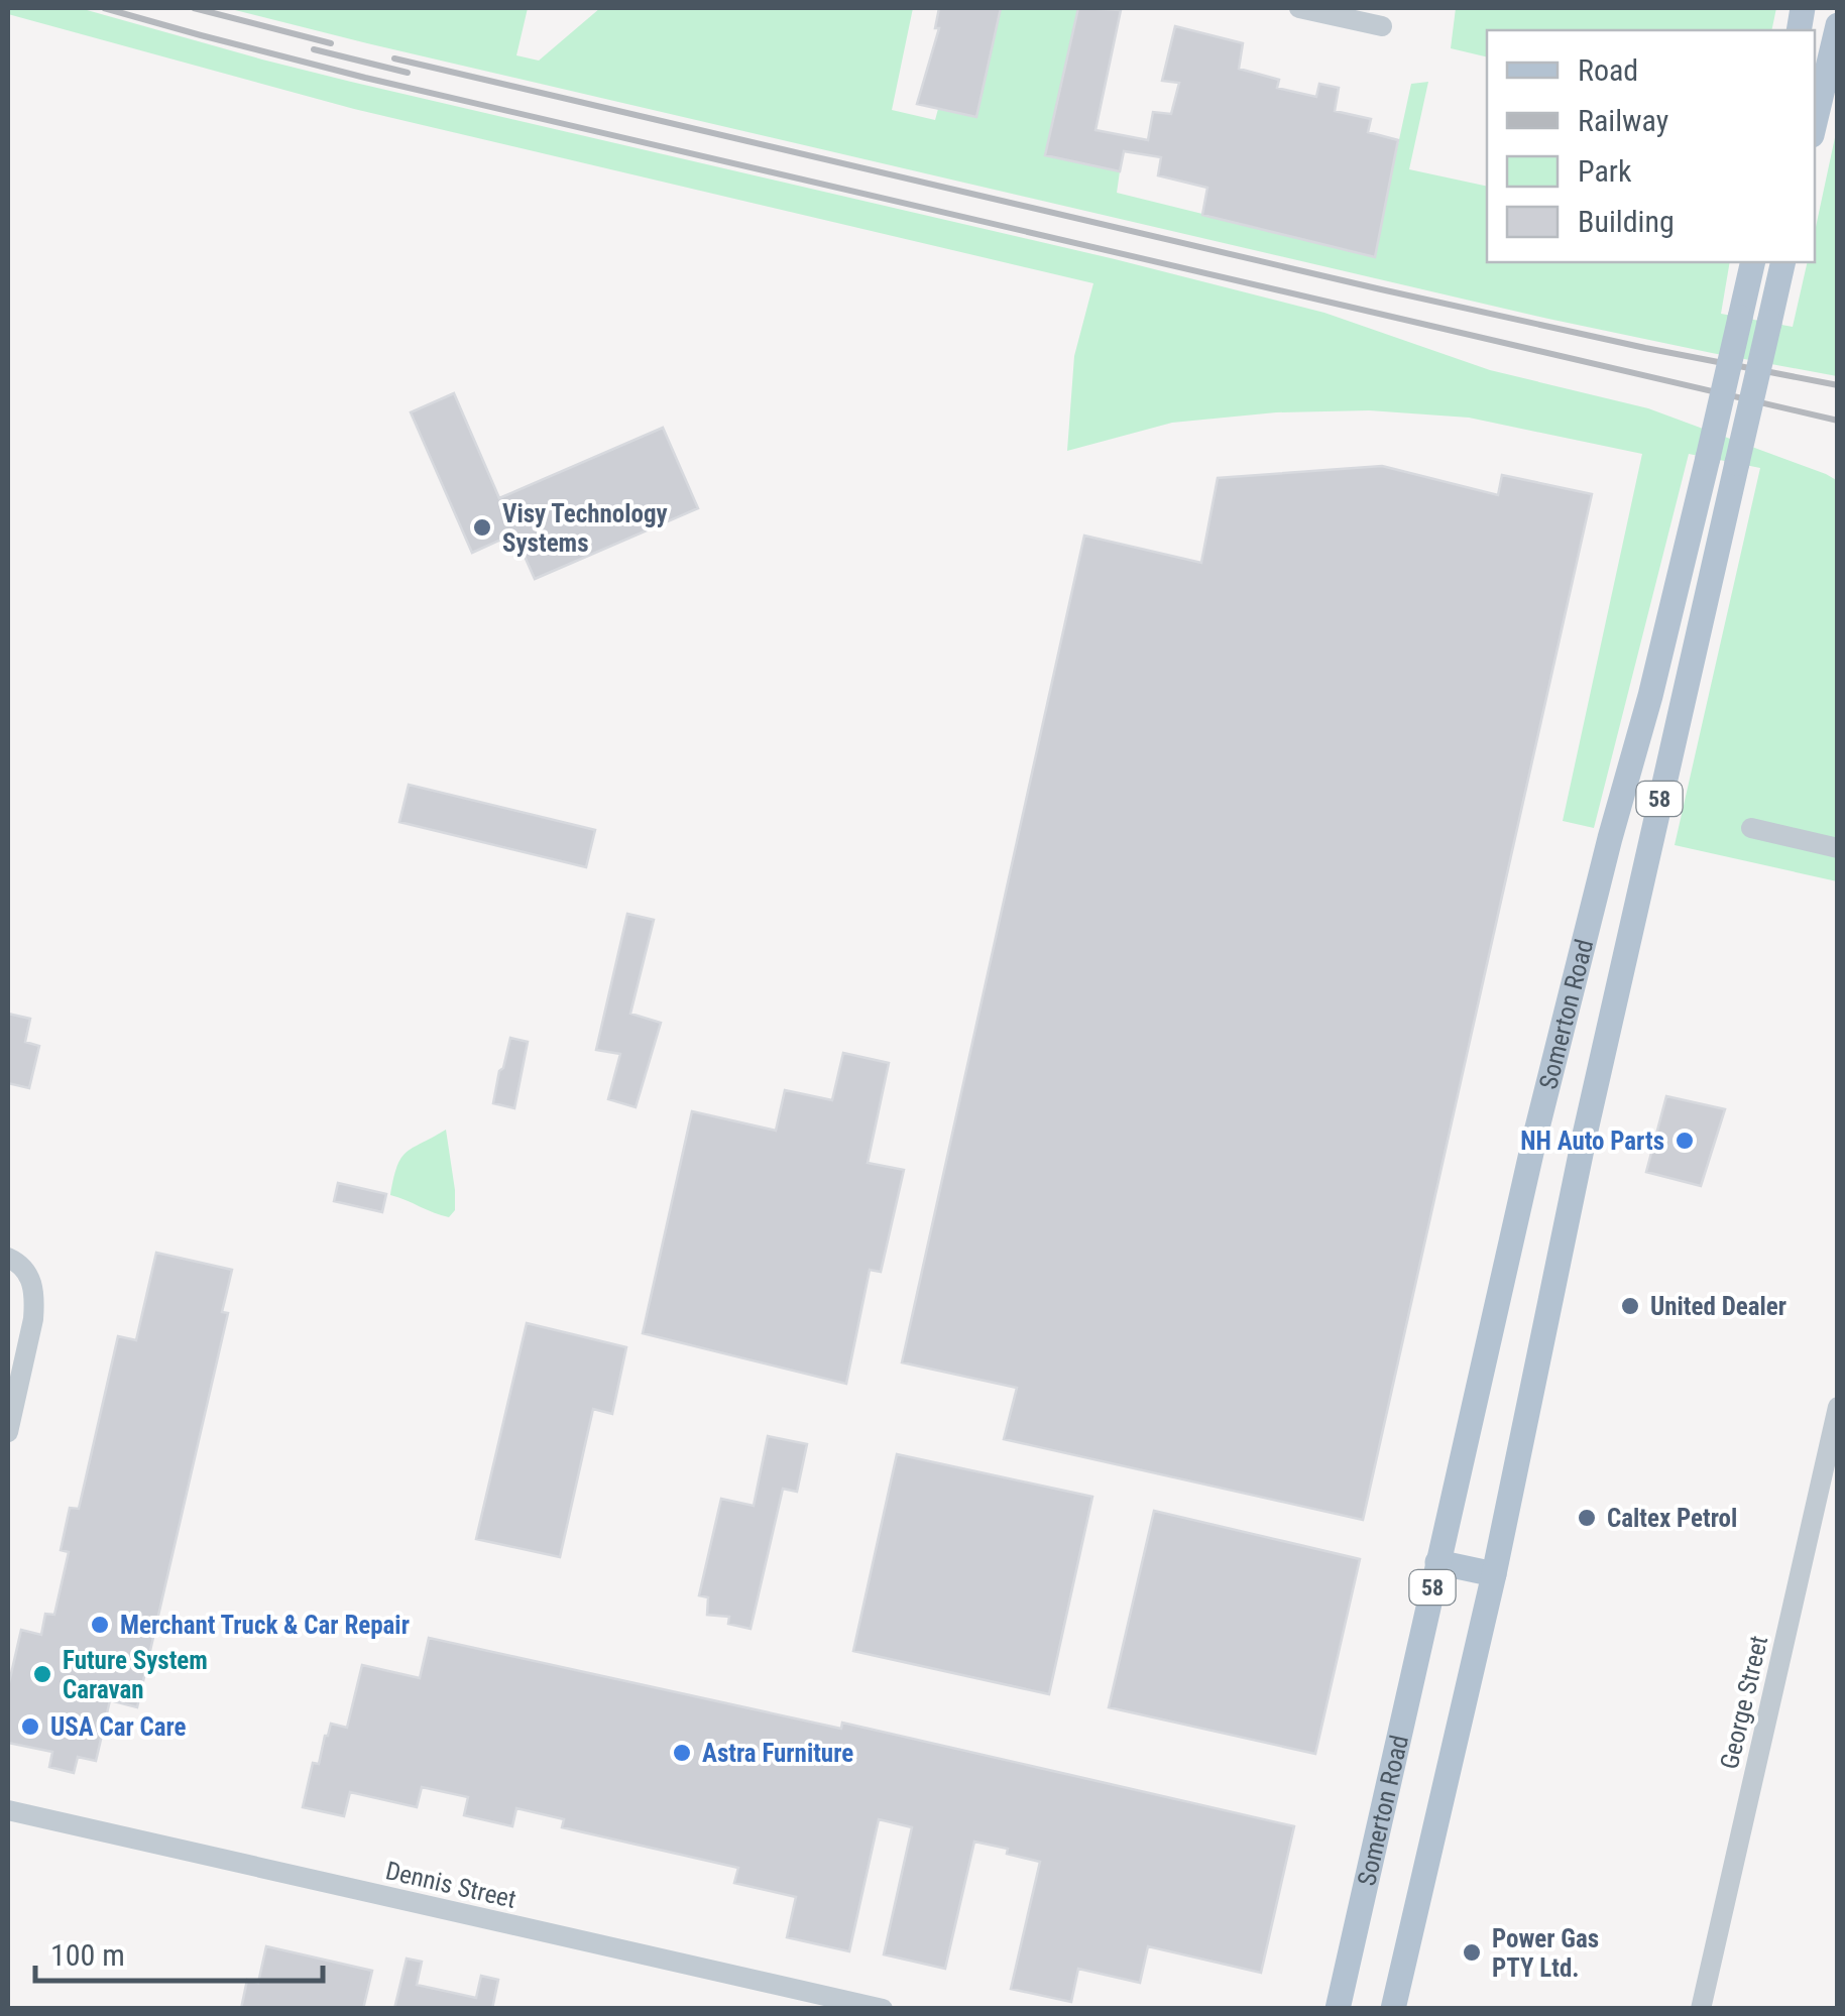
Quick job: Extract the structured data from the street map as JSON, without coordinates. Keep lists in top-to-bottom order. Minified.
{"streets":{"main road":["58","Somerton Road"],"street":["George Street","Dennis Street"]},"places":["Visy Technology Systems","NH Auto Parts","United Dealer","Caltex Petrol","Merchant Truck & Car Repair","Future System Caravan","USA Car Care","Astra Furniture","Power Gas PTY Ltd."],"legend":["Road","Railway","Park","Building"],"scale_bar":"100 m"}
